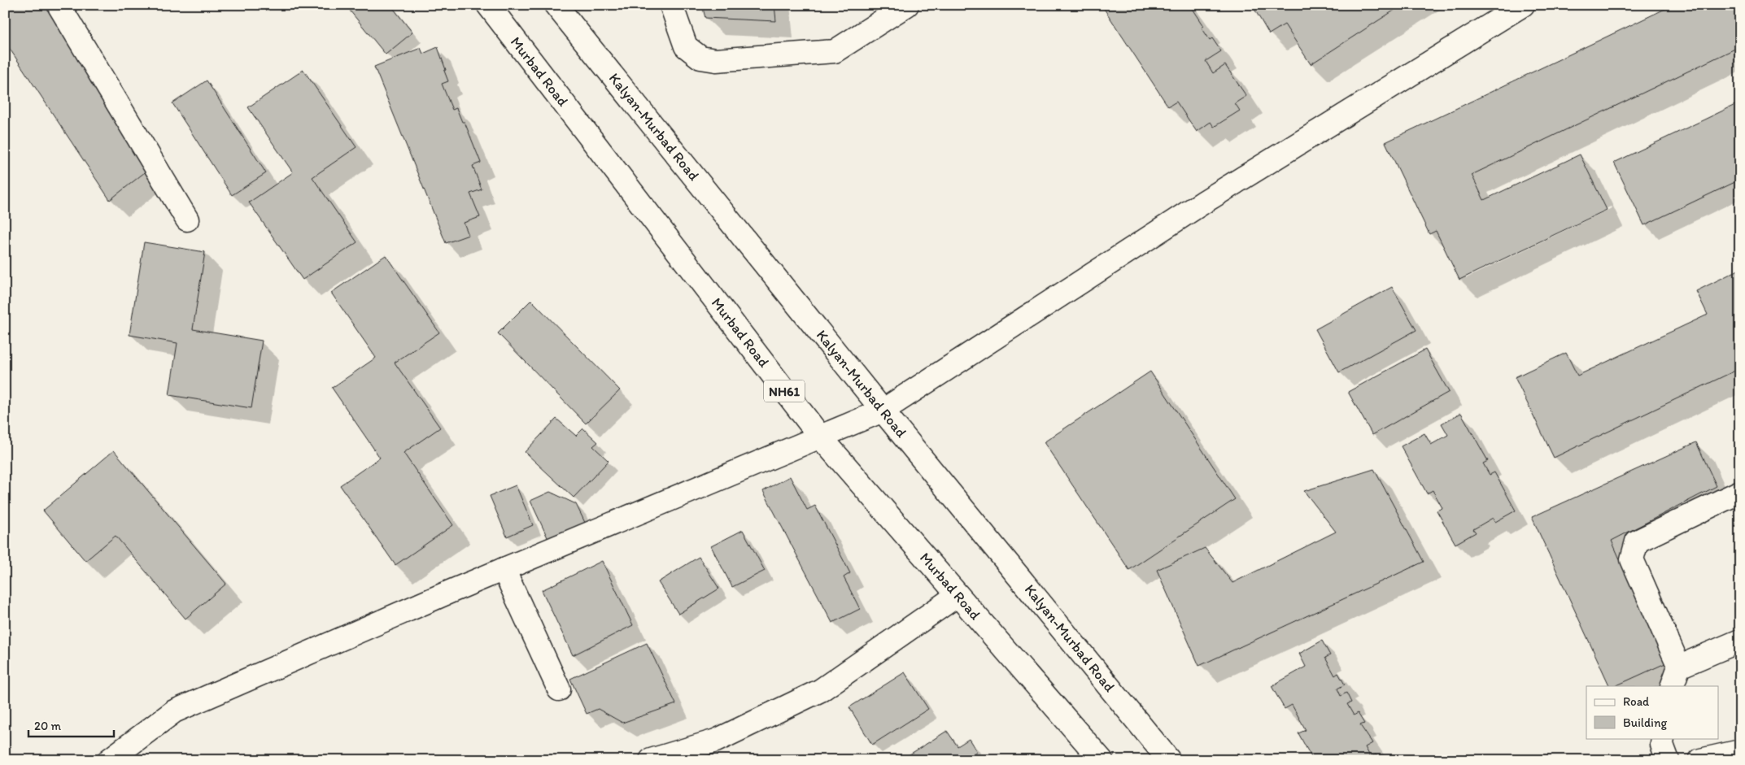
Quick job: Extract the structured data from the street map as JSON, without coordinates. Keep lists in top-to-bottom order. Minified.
{"streets":{"main road":["Murbad Road","Kalyan-Murbad Road","NH61"]},"legend":["Road","Building"],"scale_bar":"20 m"}
